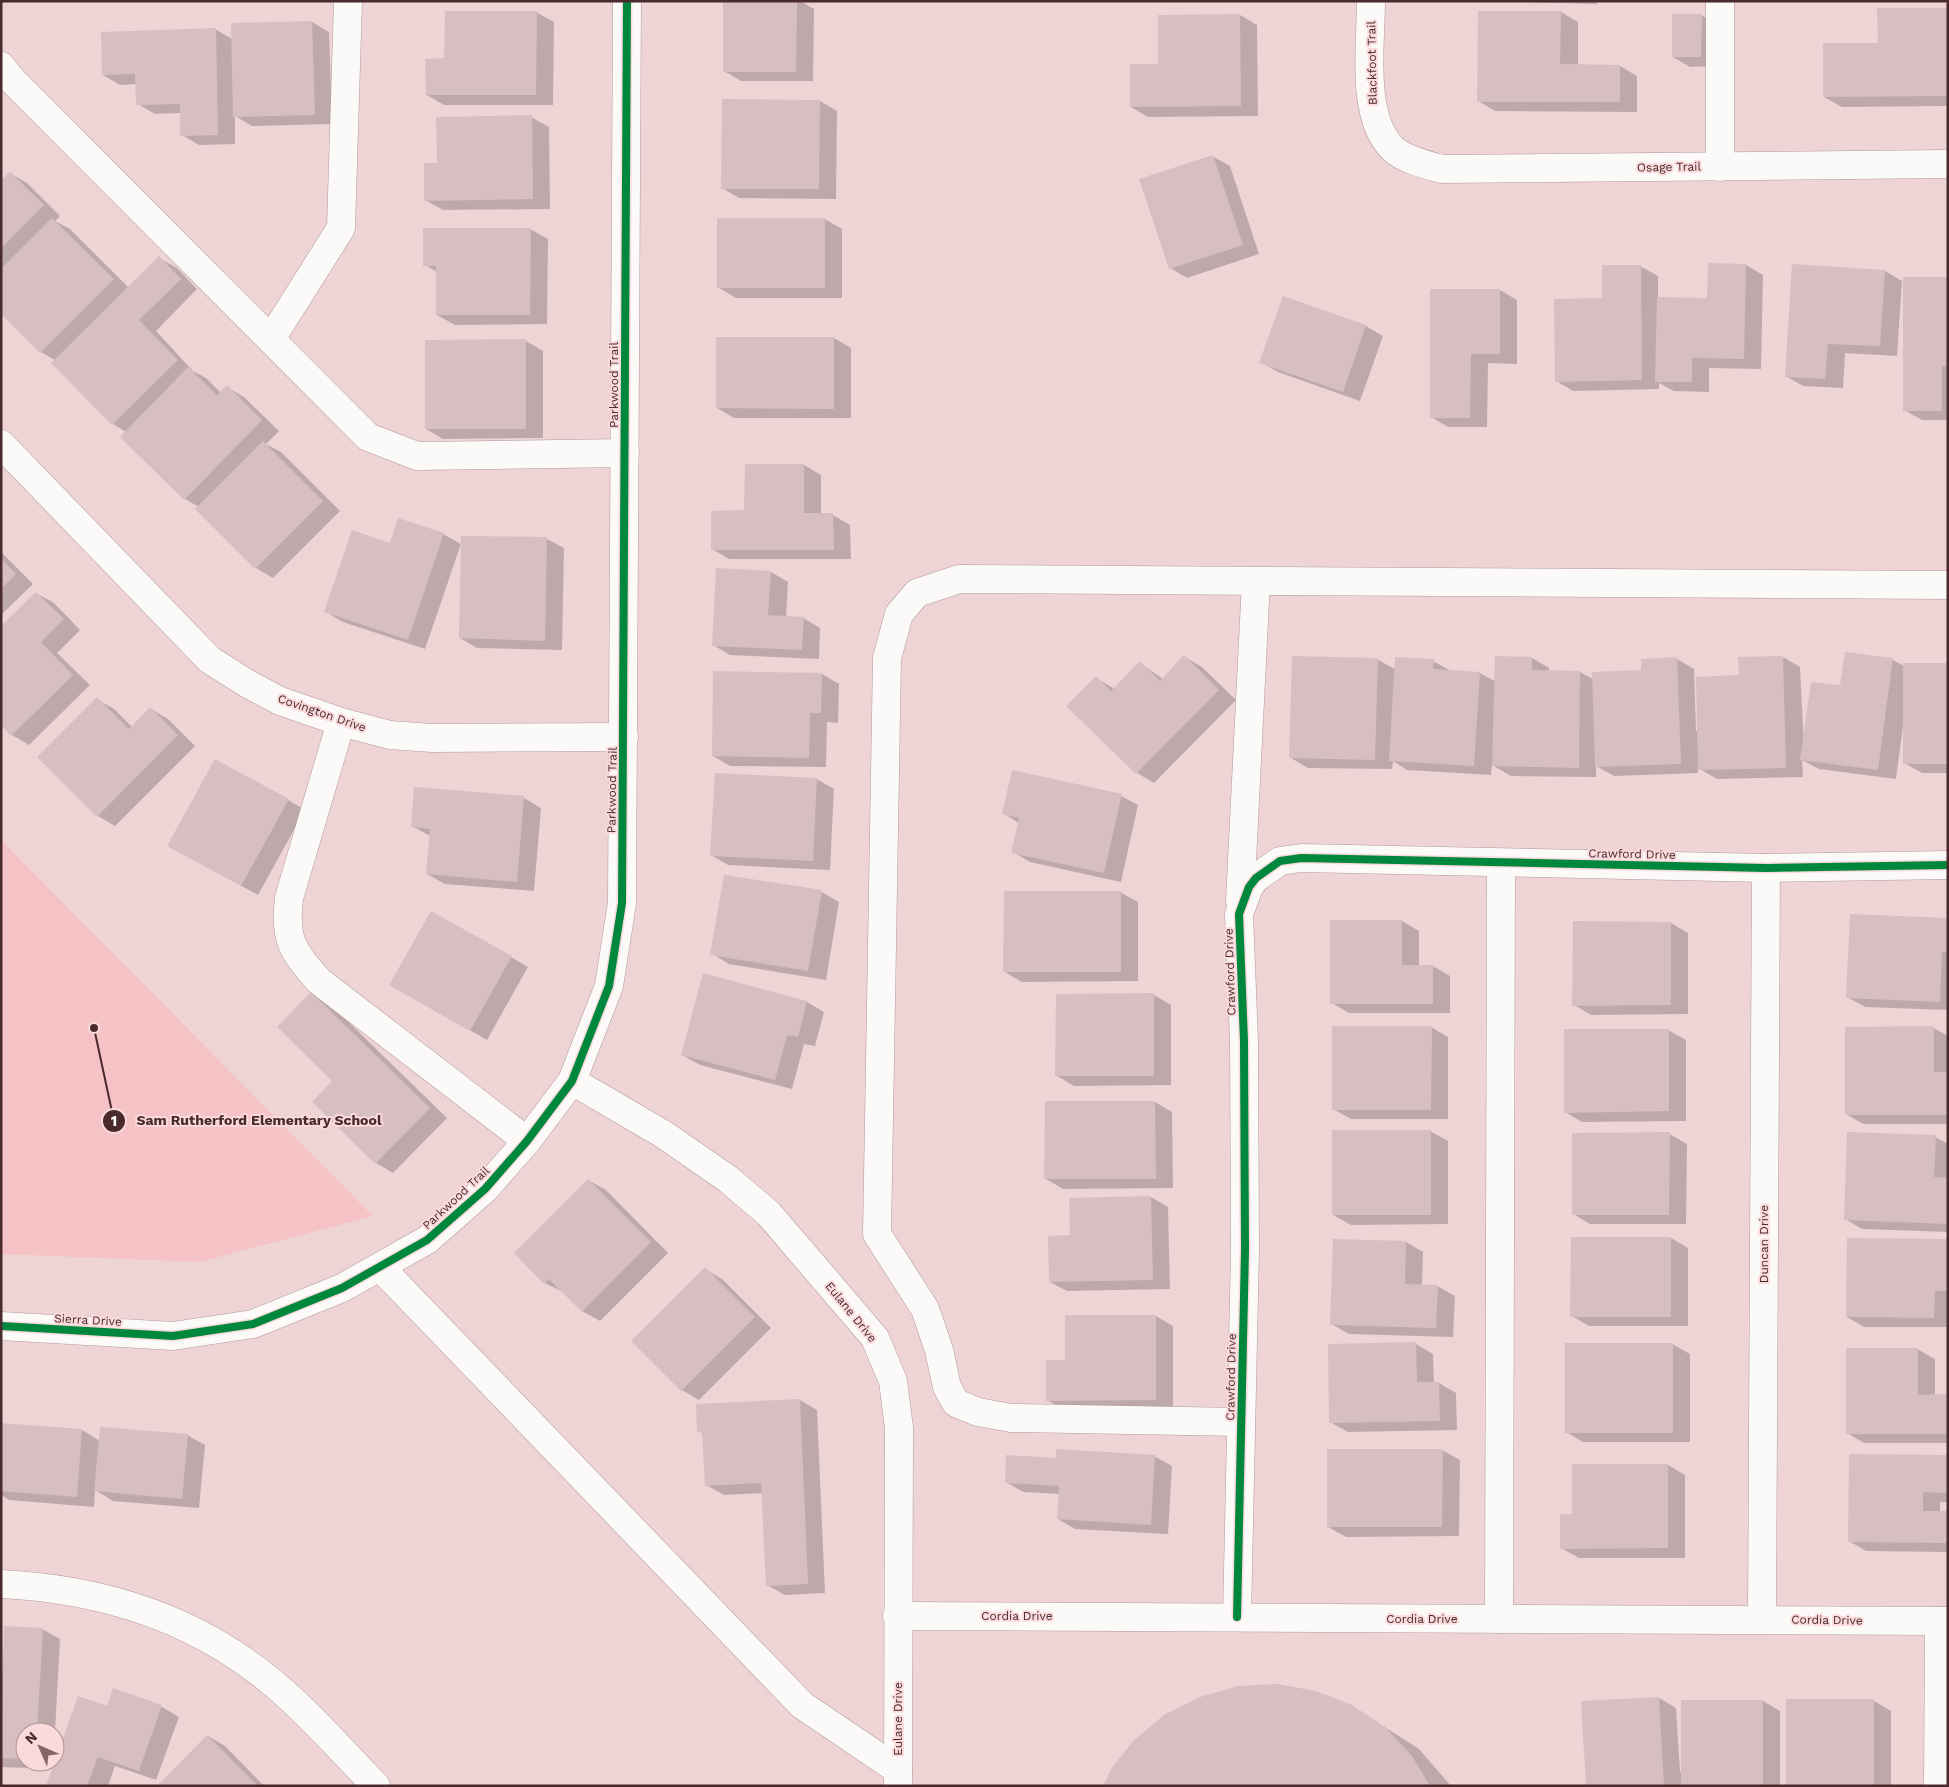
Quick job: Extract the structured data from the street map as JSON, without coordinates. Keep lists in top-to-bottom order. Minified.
{"streets":{"street":["Blackfoot Trail","Osage Trail","Parkwood Trail","Covington Drive","Crawford Drive","Duncan Drive","Eulane Drive","Sierra Drive","Cordia Drive"]},"crossings":[["Blackfoot Trail","Osage Trail"],["Parkwood Trail","Covington Drive"],["Parkwood Trail","Eulane Drive"],["Parkwood Trail","Sierra Drive"],["Crawford Drive","Duncan Drive"],["Crawford Drive","Cordia Drive"],["Duncan Drive","Cordia Drive"],["Eulane Drive","Cordia Drive"]],"places":["Sam Rutherford Elementary School"],"north":"top left"}
